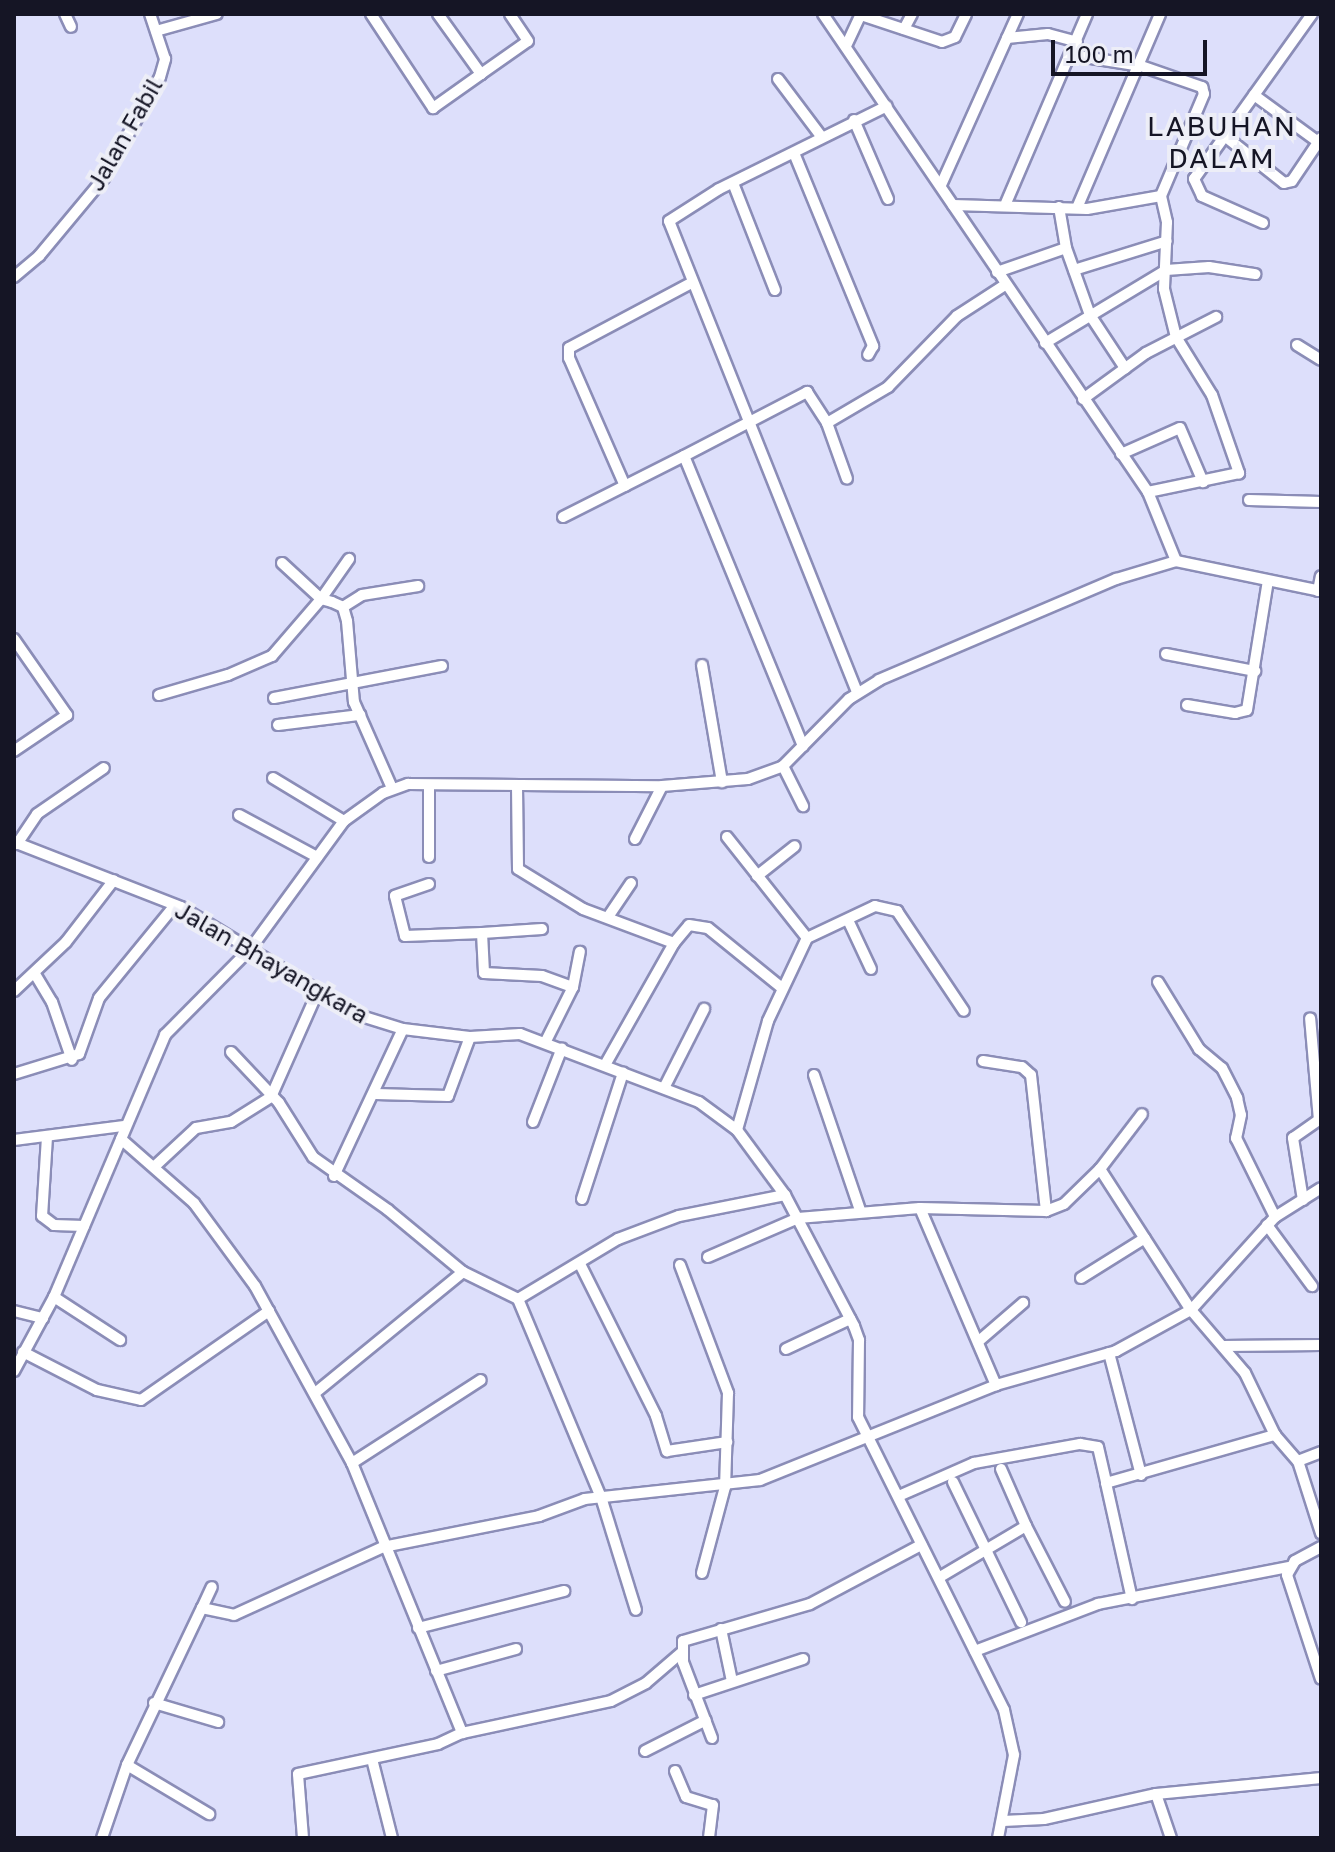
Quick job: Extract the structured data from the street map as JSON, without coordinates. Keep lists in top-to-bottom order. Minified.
{"streets":{"street":["Jalan Fabil","Jalan Bhayangkara"]},"districts":["LABUHAN DALAM"],"scale_bar":"100 m"}
